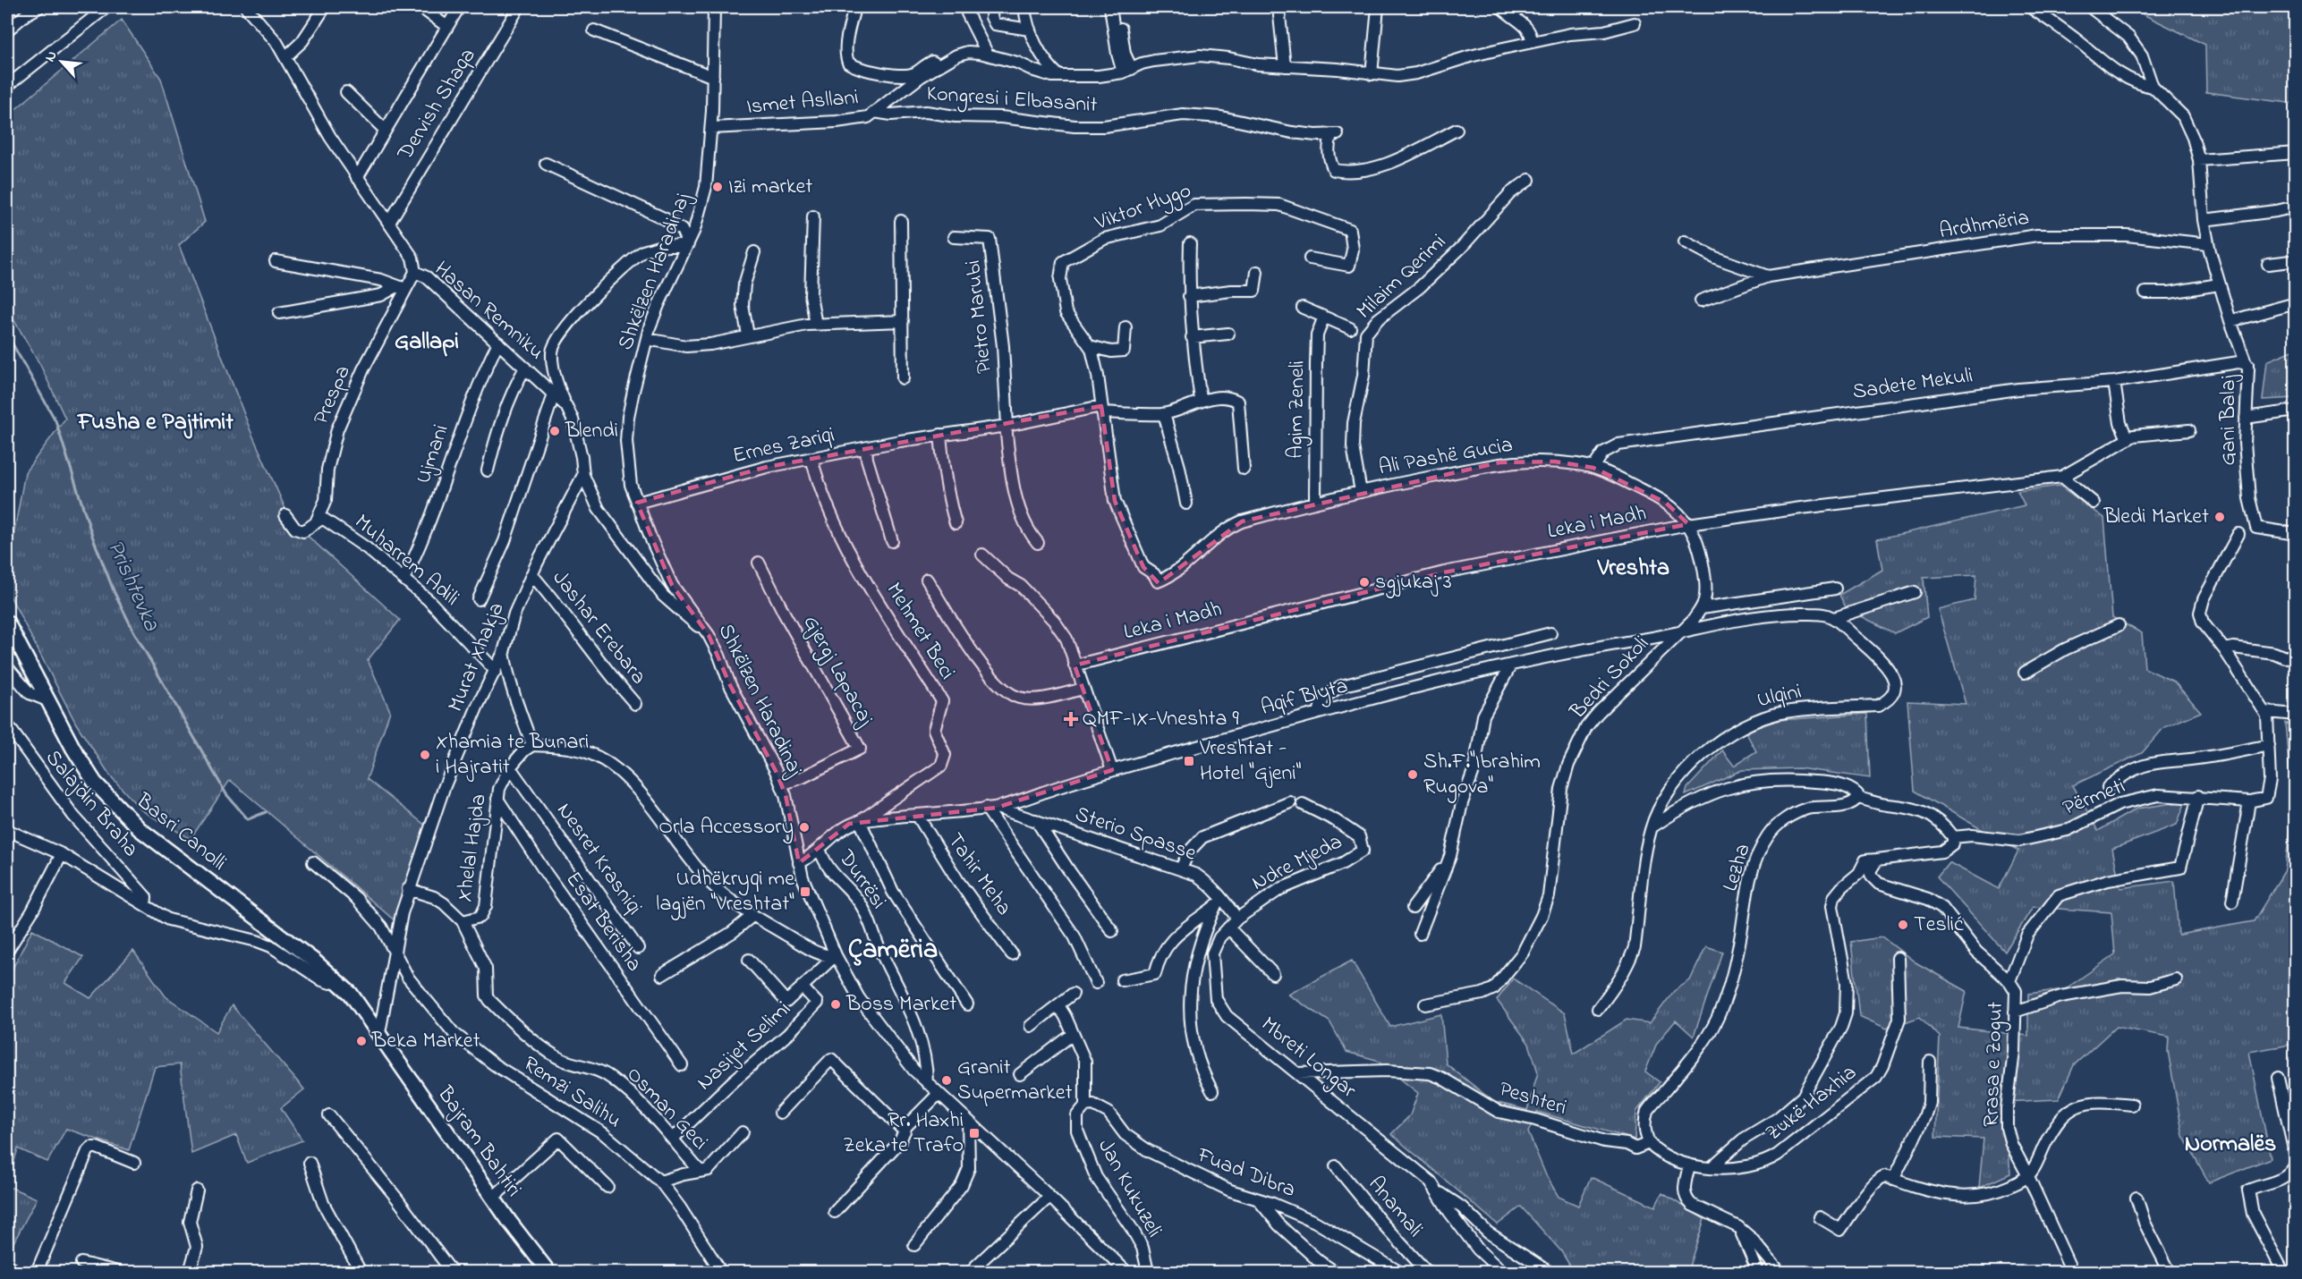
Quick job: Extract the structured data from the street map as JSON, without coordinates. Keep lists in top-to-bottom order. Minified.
{"streets":{"main road":["Basri Canolli","Bajram Bahtiri"],"street":["Kongresi i Elbasanit","Ismet Asllani","Dervish Shaqa","Viktor Hygo","Ardhmëria","Shkëlzen Haradinaj","Milaim Qerimi","Hasan Remniku","Pietro Marubi","Sadete Mekuli","Prespa","Agim Zeneli","Gani Balaj","Ernes Zariqi","Ujmani","Ali Pashë Gucia","Leka i Madh","Muharrem Adili","Jashar Erebara","Mehmet Beci","Murat Xhakja","Gjergj Lapacaj","Bedri Sokoli","Ulqini","Aqif Blyta","Përmeti","Salajdin Braha","Sterio Spasse","Xhelal Hajda","Nesret Krasniqi","Ndre Mjeda","Lezha","Tahir Meha","Durrësi","Esat Berisha","Nasijet Selimi","Mbreti Longar","Rrasa e Zogut","Remzi Salihu","Peshteri","Zukë Haxhia","Osman Geci","Fuad Dibra","Jan Kukuzeli","Anamali"]},"crossings":[["Kongresi i Elbasanit","Ismet Asllani"],["Ismet Asllani","Shkëlzen Haradinaj"],["Dervish Shaqa","Hasan Remniku"],["Viktor Hygo","Ernes Zariqi"],["Viktor Hygo","Ali Pashë Gucia"],["Ardhmëria","Gani Balaj"],["Shkëlzen Haradinaj","Hasan Remniku"],["Shkëlzen Haradinaj","Ernes Zariqi"],["Shkëlzen Haradinaj","Gjergj Lapacaj"],["Shkëlzen Haradinaj","Aqif Blyta"],["Shkëlzen Haradinaj","Durrësi"],["Milaim Qerimi","Ali Pashë Gucia"],["Hasan Remniku","Prespa"],["Hasan Remniku","Ujmani"],["Hasan Remniku","Muharrem Adili"],["Hasan Remniku","Murat Xhakja"],["Pietro Marubi","Ernes Zariqi"],["Sadete Mekuli","Gani Balaj"],["Sadete Mekuli","Ali Pashë Gucia"],["Prespa","Muharrem Adili"],["Agim Zeneli","Ali Pashë Gucia"],["Ernes Zariqi","Mehmet Beci"],["Ujmani","Muharrem Adili"],["Ali Pashë Gucia","Leka i Madh"],["Muharrem Adili","Murat Xhakja"],["Jashar Erebara","Murat Xhakja"],["Mehmet Beci","Aqif Blyta"],["Murat Xhakja","Basri Canolli"],["Murat Xhakja","Xhelal Hajda"],["Murat Xhakja","Remzi Salihu"],["Murat Xhakja","Bajram Bahtiri"],["Bedri Sokoli","Aqif Blyta"],["Aqif Blyta","Sterio Spasse"],["Aqif Blyta","Tahir Meha"],["Aqif Blyta","Durrësi"],["Basri Canolli","Bajram Bahtiri"],["Sterio Spasse","Ndre Mjeda"],["Sterio Spasse","Mbreti Longar"],["Xhelal Hajda","Nesret Krasniqi"],["Xhelal Hajda","Esat Berisha"],["Xhelal Hajda","Osman Geci"],["Lezha","Peshteri"],["Nasijet Selimi","Osman Geci"],["Mbreti Longar","Peshteri"],["Remzi Salihu","Osman Geci"],["Fuad Dibra","Jan Kukuzeli"]],"districts":["Gallapi","Fusha e Pajtimit","Vreshta","Çamëria","Normalës"],"water":["Prishtevka"],"places":{"other":["Izi market","Blendi","Bledi Market","sgjukaj 3","Xhamia te Bunari i Hajratit","Sh.F.\"Ibrahim Rugova\"","Orla Accessory","Teslić","Boss Market","Beka Market","Granit Supermarket"],"health":["QMF-IX-Vneshta 9"],"transit":["Vreshtat - Hotel \"Gjeni\"","Udhëkryqi me lagjën \"Vreshtat\"","Rr. Haxhi Zeka te Trafo"]},"north":"top left"}
